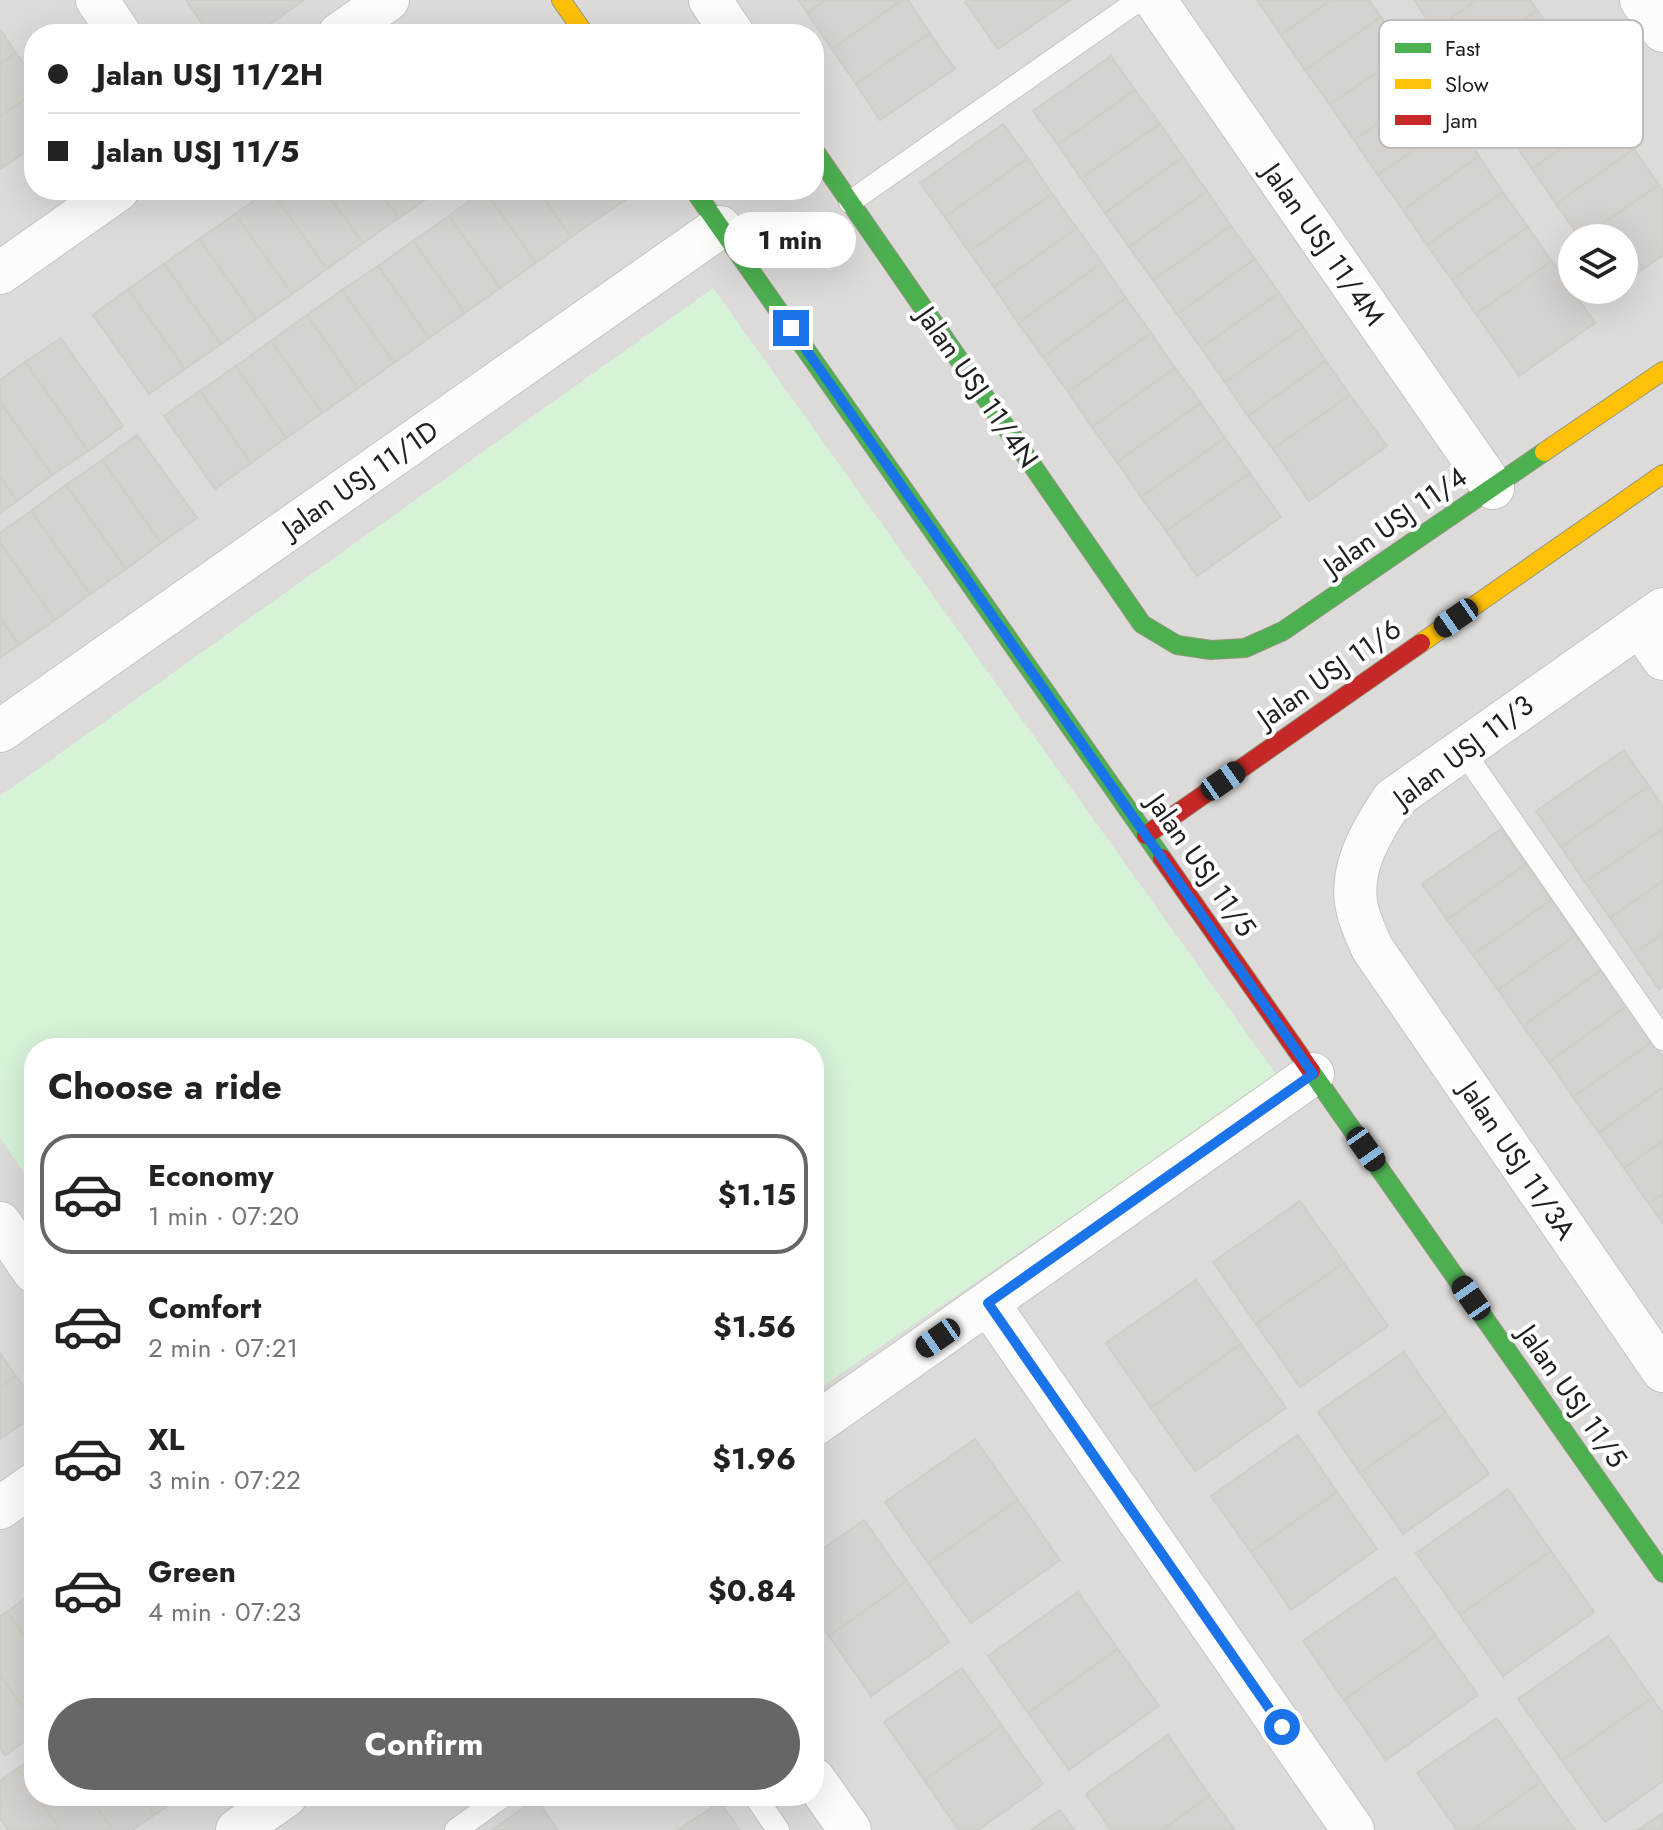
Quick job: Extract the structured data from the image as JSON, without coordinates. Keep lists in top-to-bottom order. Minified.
{"streets":{"street":["Jalan USJ 11/4M","Jalan USJ 11/4N","Jalan USJ 11/1D","Jalan USJ 11/4","Jalan USJ 11/6","Jalan USJ 11/3","Jalan USJ 11/5","Jalan USJ 11/3A"]},"crossings":[["Jalan USJ 11/4M","Jalan USJ 11/4"],["Jalan USJ 11/4N","Jalan USJ 11/4"],["Jalan USJ 11/1D","Jalan USJ 11/5"],["Jalan USJ 11/6","Jalan USJ 11/5"],["Jalan USJ 11/3","Jalan USJ 11/3A"]],"legend":["Fast","Slow","Jam"],"page":{"banner":["Jalan USJ 11/2H","Jalan USJ 11/5"],"bubble":"1 min","heading":"Choose a ride","list":[{"name":"Economy","note":"1 min · 07:20","value":"$1.15"},{"name":"Comfort","note":"2 min · 07:21","value":"$1.56"},{"name":"XL","note":"3 min · 07:22","value":"$1.96"},{"name":"Green","note":"4 min · 07:23","value":"$0.84"}],"buttons":"Confirm"}}
